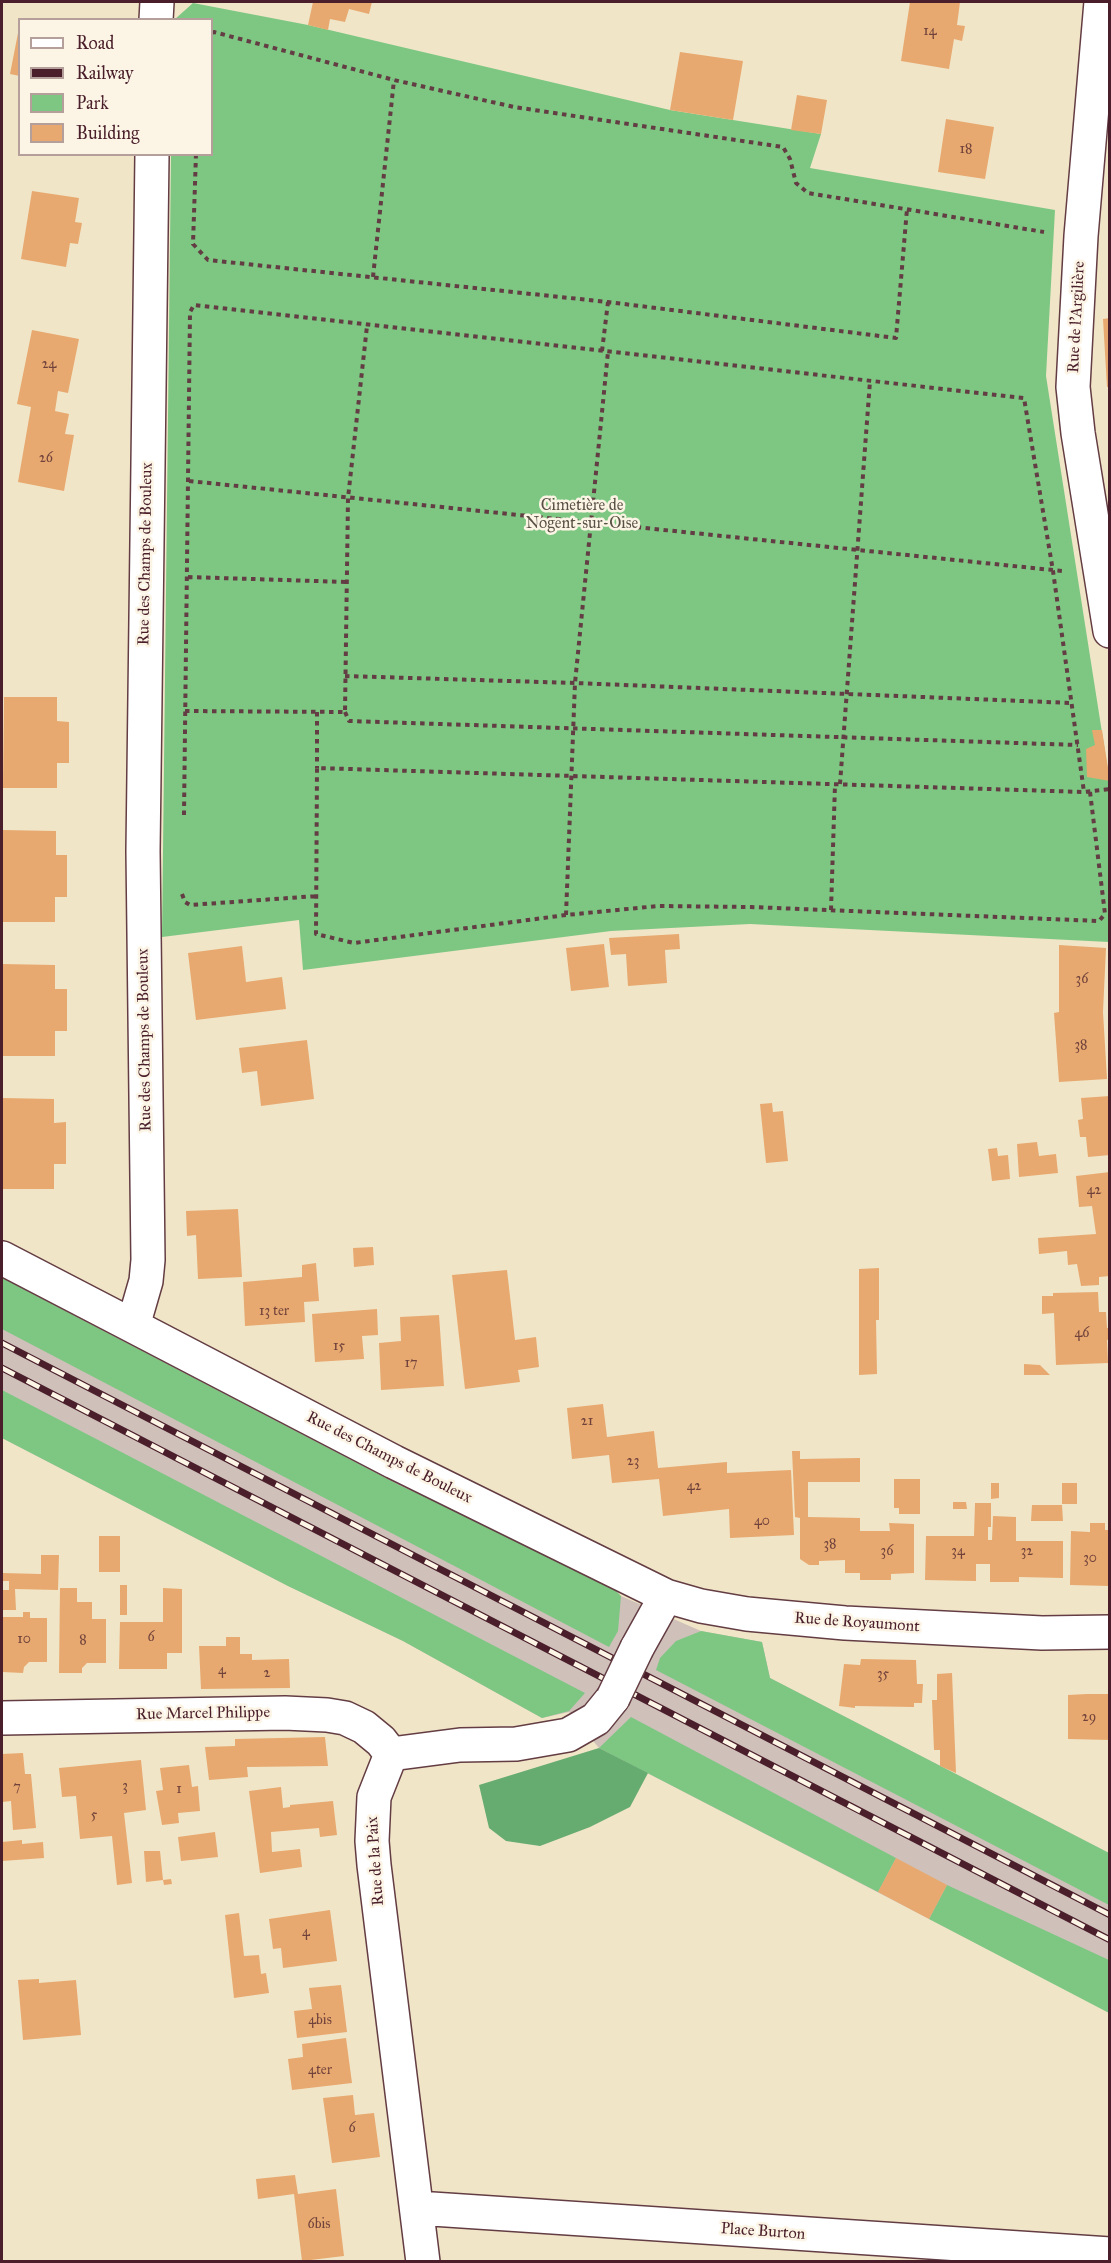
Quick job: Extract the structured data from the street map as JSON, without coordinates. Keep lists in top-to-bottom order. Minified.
{"streets":{"street":["Rue de l'Argilière","Rue des Champs de Bouleux","Rue de Royaumont","Rue Marcel Philippe","Rue de la Paix","Place Burton"]},"crossings":[["Rue des Champs de Bouleux","Rue de Royaumont"],["Rue Marcel Philippe","Rue de la Paix"],["Rue de la Paix","Place Burton"]],"parks":["Cimetière de Nogent-sur-Oise"],"house_numbers":["14","18","24","26","36","38","42","13 ter","46","15","17","21","23","42","40","38","36","34","32","30","6","10","8","4","2","35","29","3","7","1","5","4","4bis","4ter","6","6bis"],"legend":["Road","Railway","Park","Building"]}
